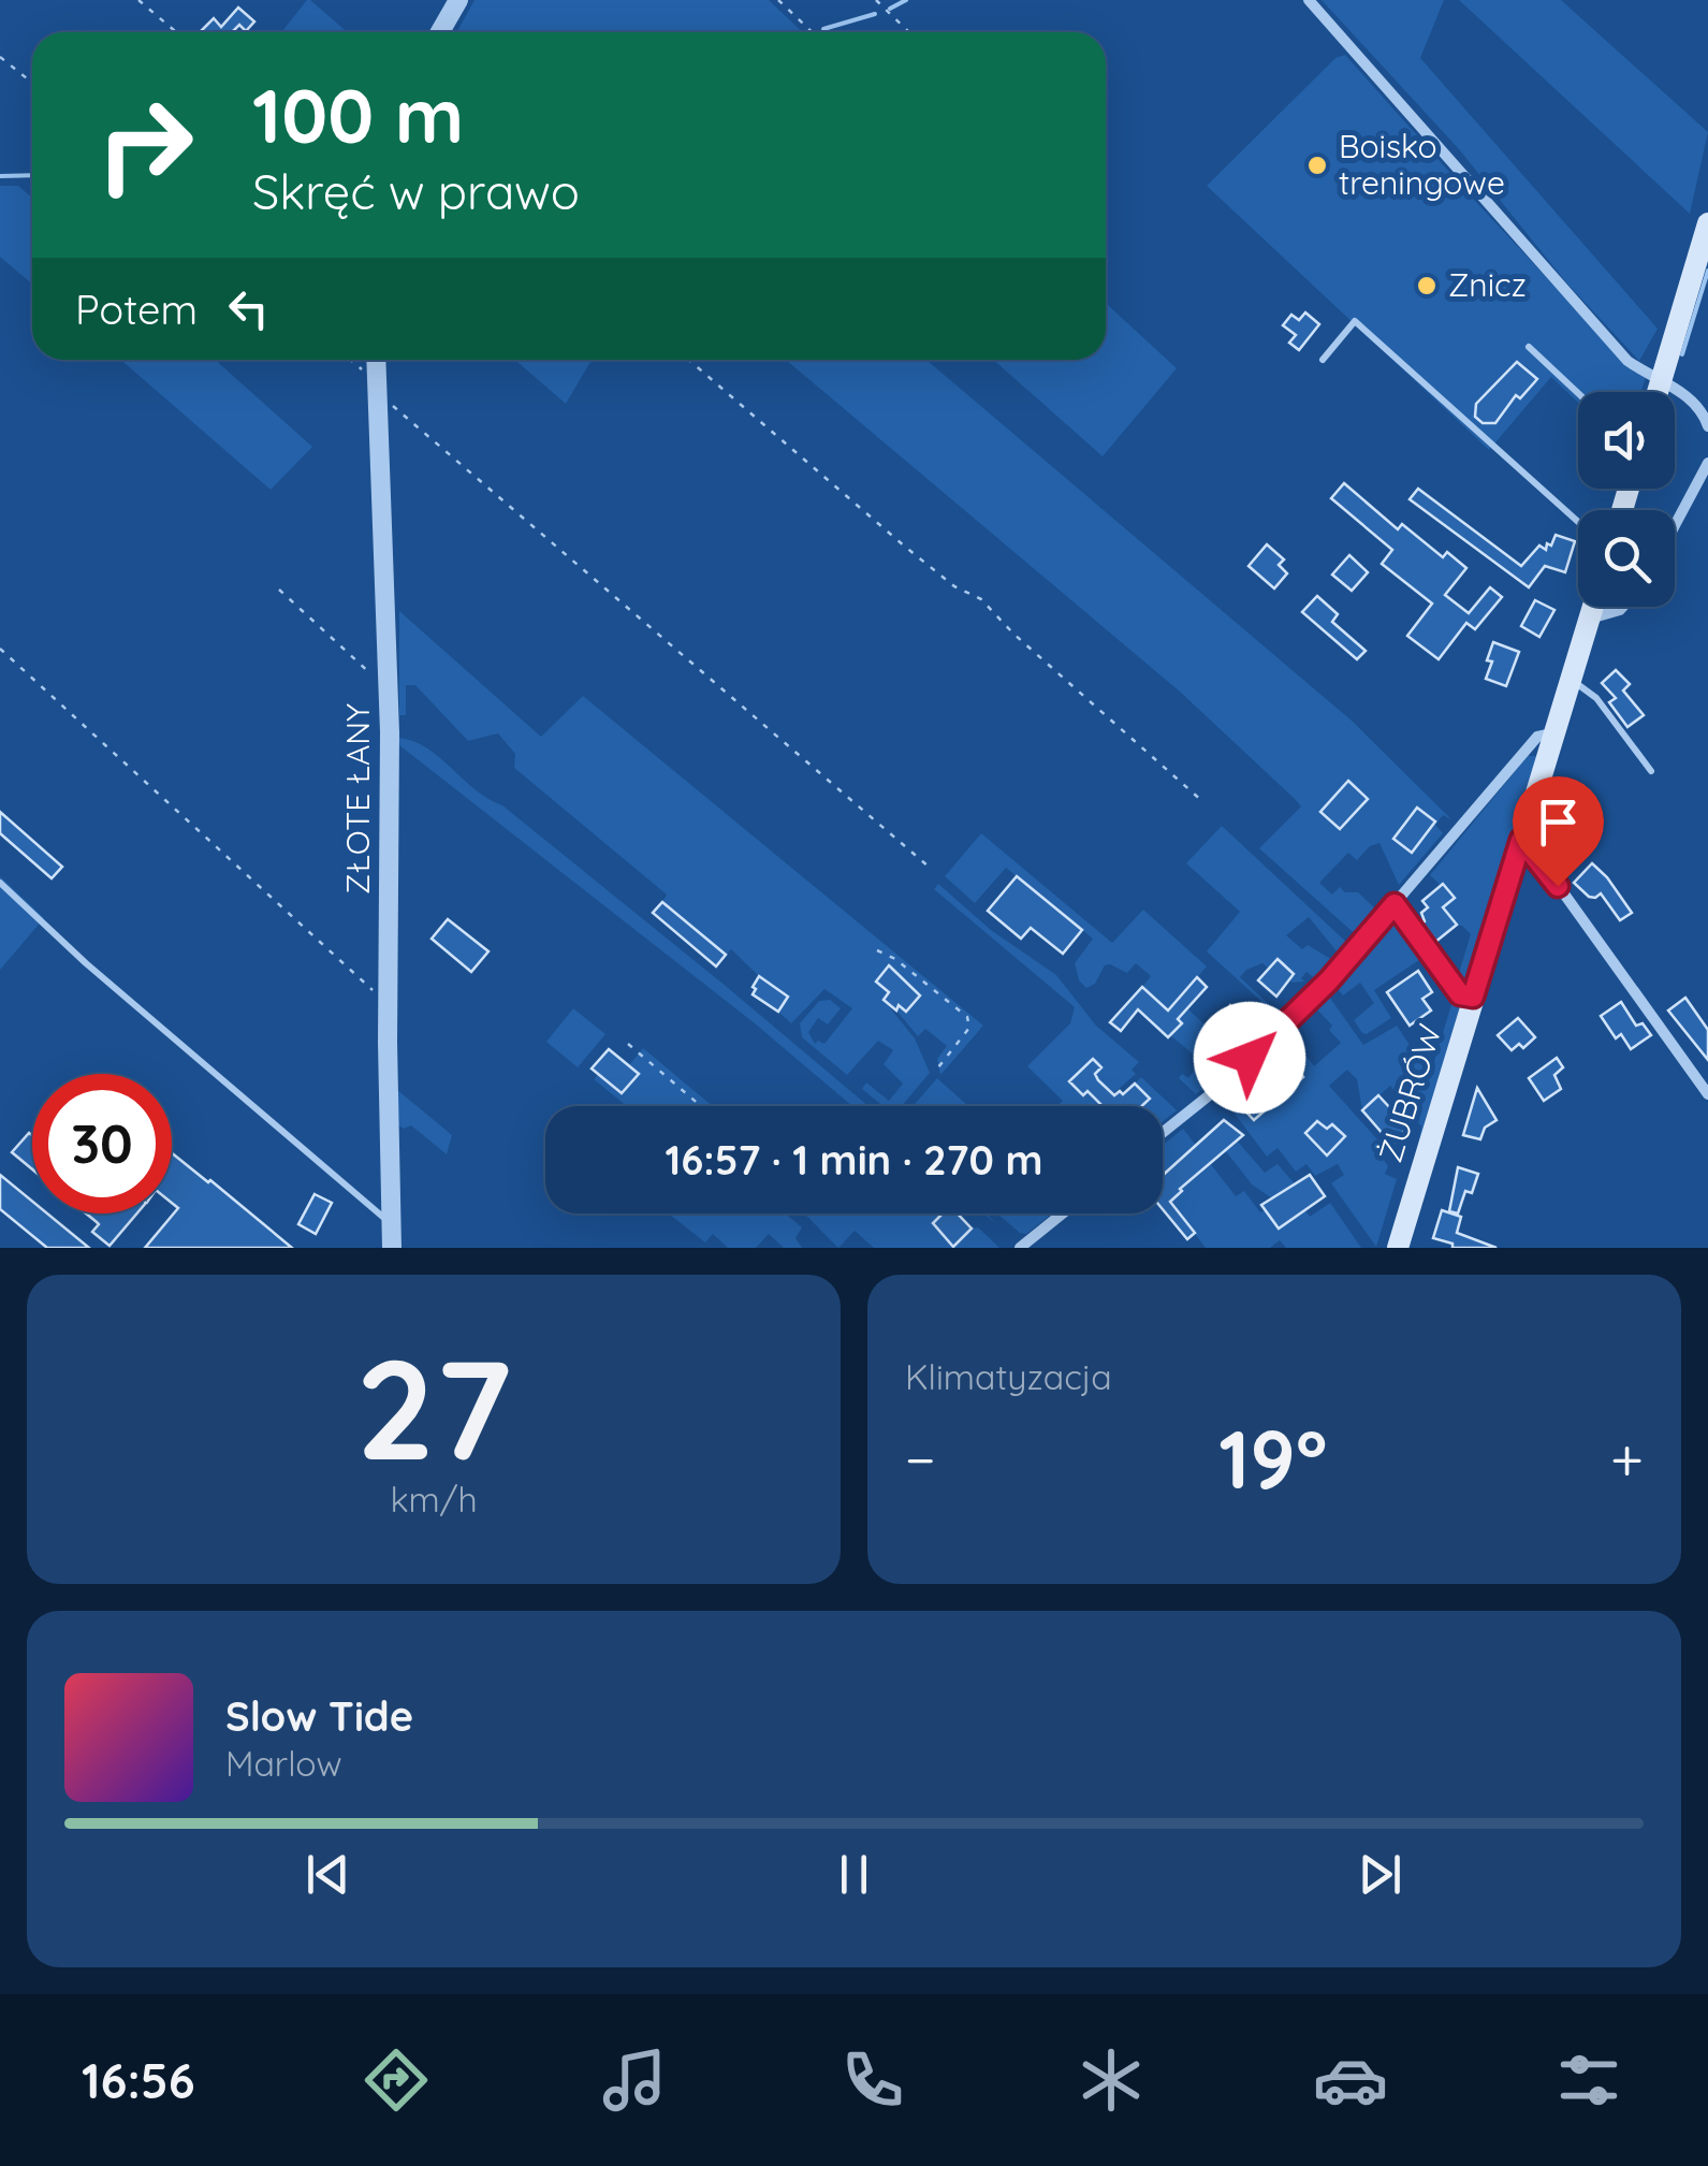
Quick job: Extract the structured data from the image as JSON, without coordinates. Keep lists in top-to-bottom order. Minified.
{"streets":{"main road":["ŻUBRÓW"],"street":["ZŁOTE ŁANY"]},"places":["Boisko treningowe","Znicz"],"page":{"turn":["100 m","Skręć w prawo"],"then":"Potem","limit":"30","trip":"16:57 · 1 min · 270 m","tile":[["27","km/h"],"Klimatyzacja"],"heat":["−","19°","+"],"song":["Slow Tide","Marlow"],"tabs":"16:56"}}
